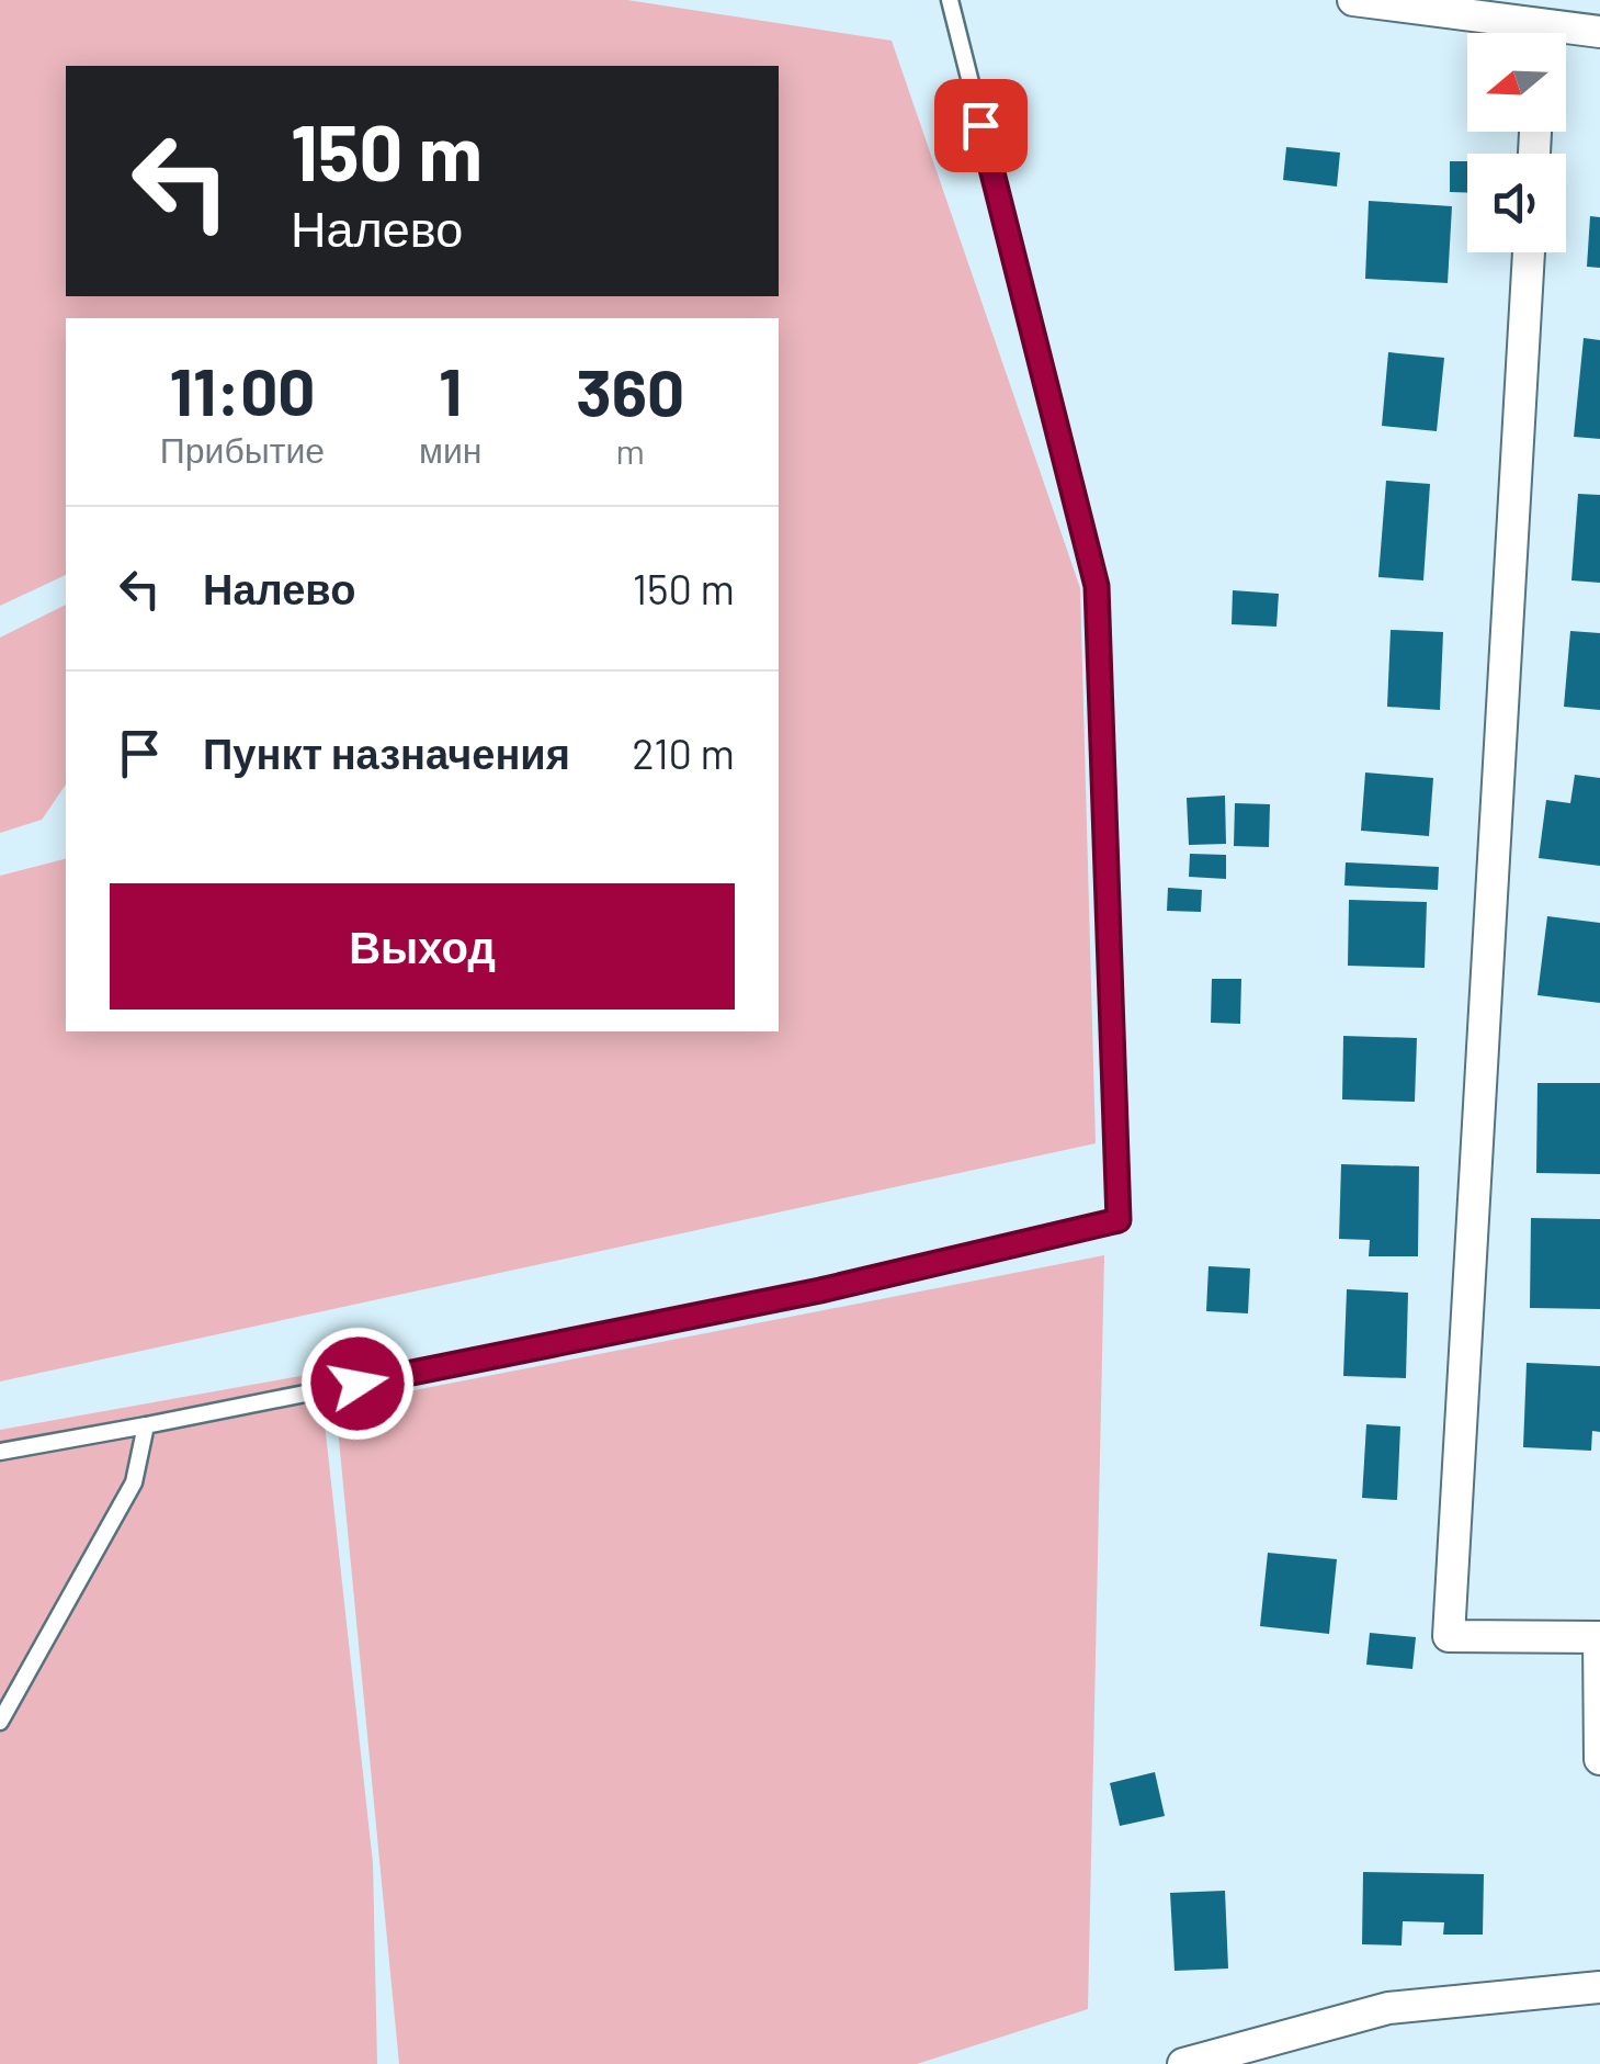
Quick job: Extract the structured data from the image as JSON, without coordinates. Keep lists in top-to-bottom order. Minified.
{"north":"left","page":{"turn":["150 m","Налево"],"eta":["11:00","Прибытие","1","мин","360","m"],"list":[{"name":"Налево","value":"150 m"},{"name":"Пункт назначения","value":"210 m"}],"buttons":"Выход"}}
